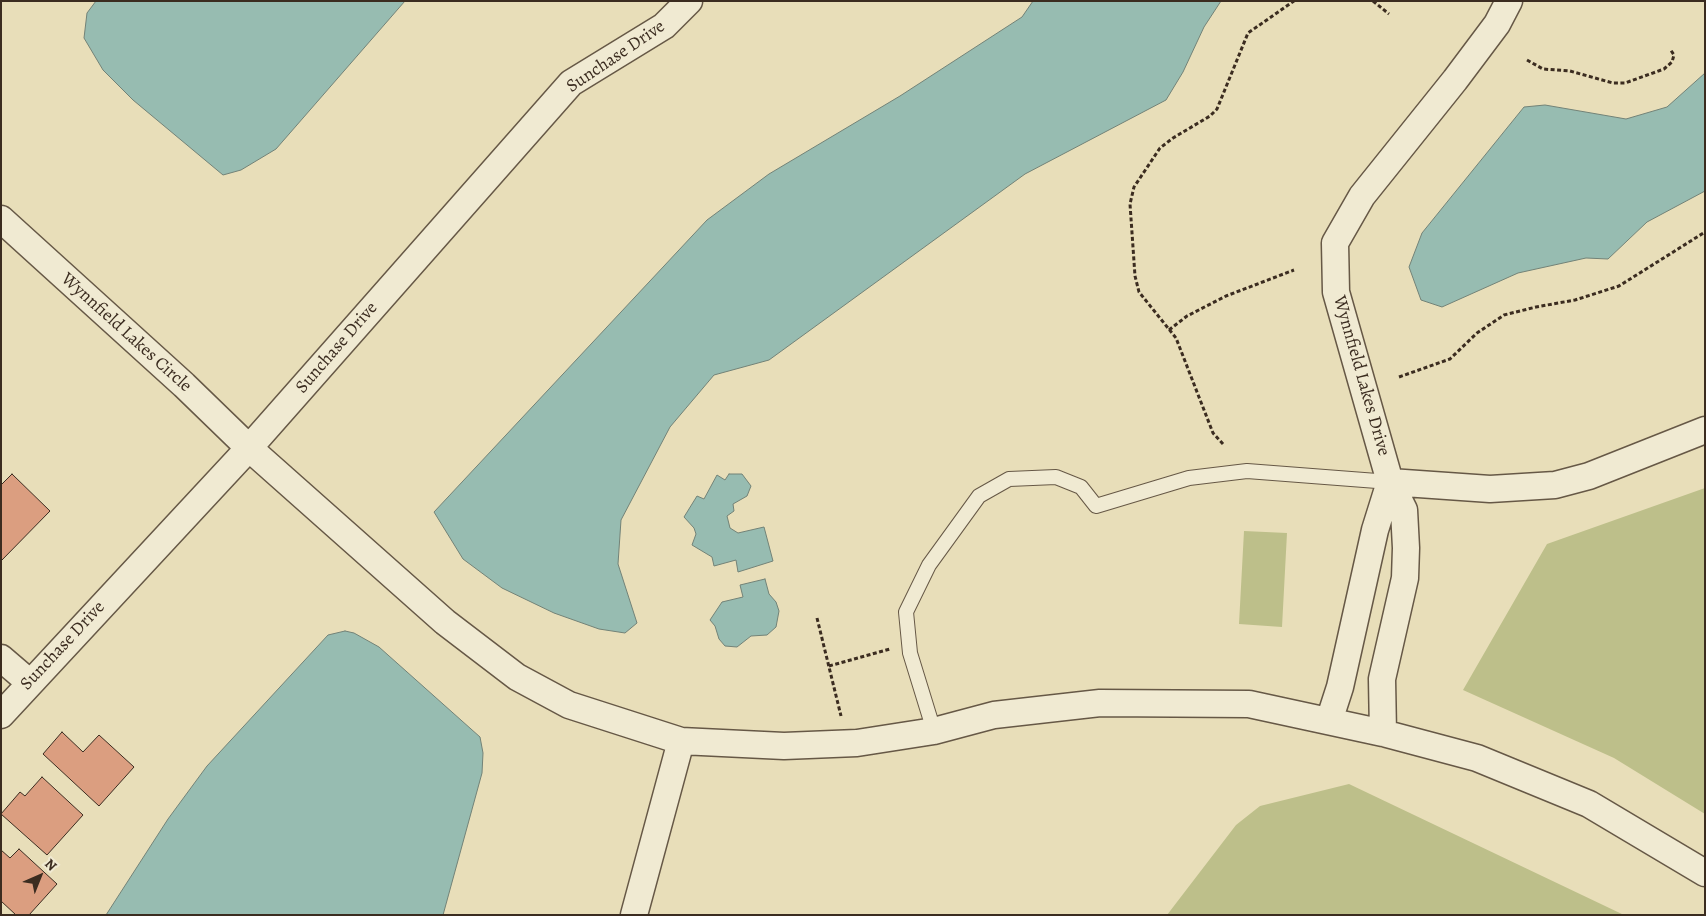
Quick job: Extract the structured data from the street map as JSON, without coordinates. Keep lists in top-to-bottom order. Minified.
{"streets":{"street":["Sunchase Drive","Wynnfield Lakes Circle","Wynnfield Lakes Drive"]},"crossings":[["Sunchase Drive","Wynnfield Lakes Circle"],["Wynnfield Lakes Circle","Wynnfield Lakes Drive"]],"north":"top right"}
